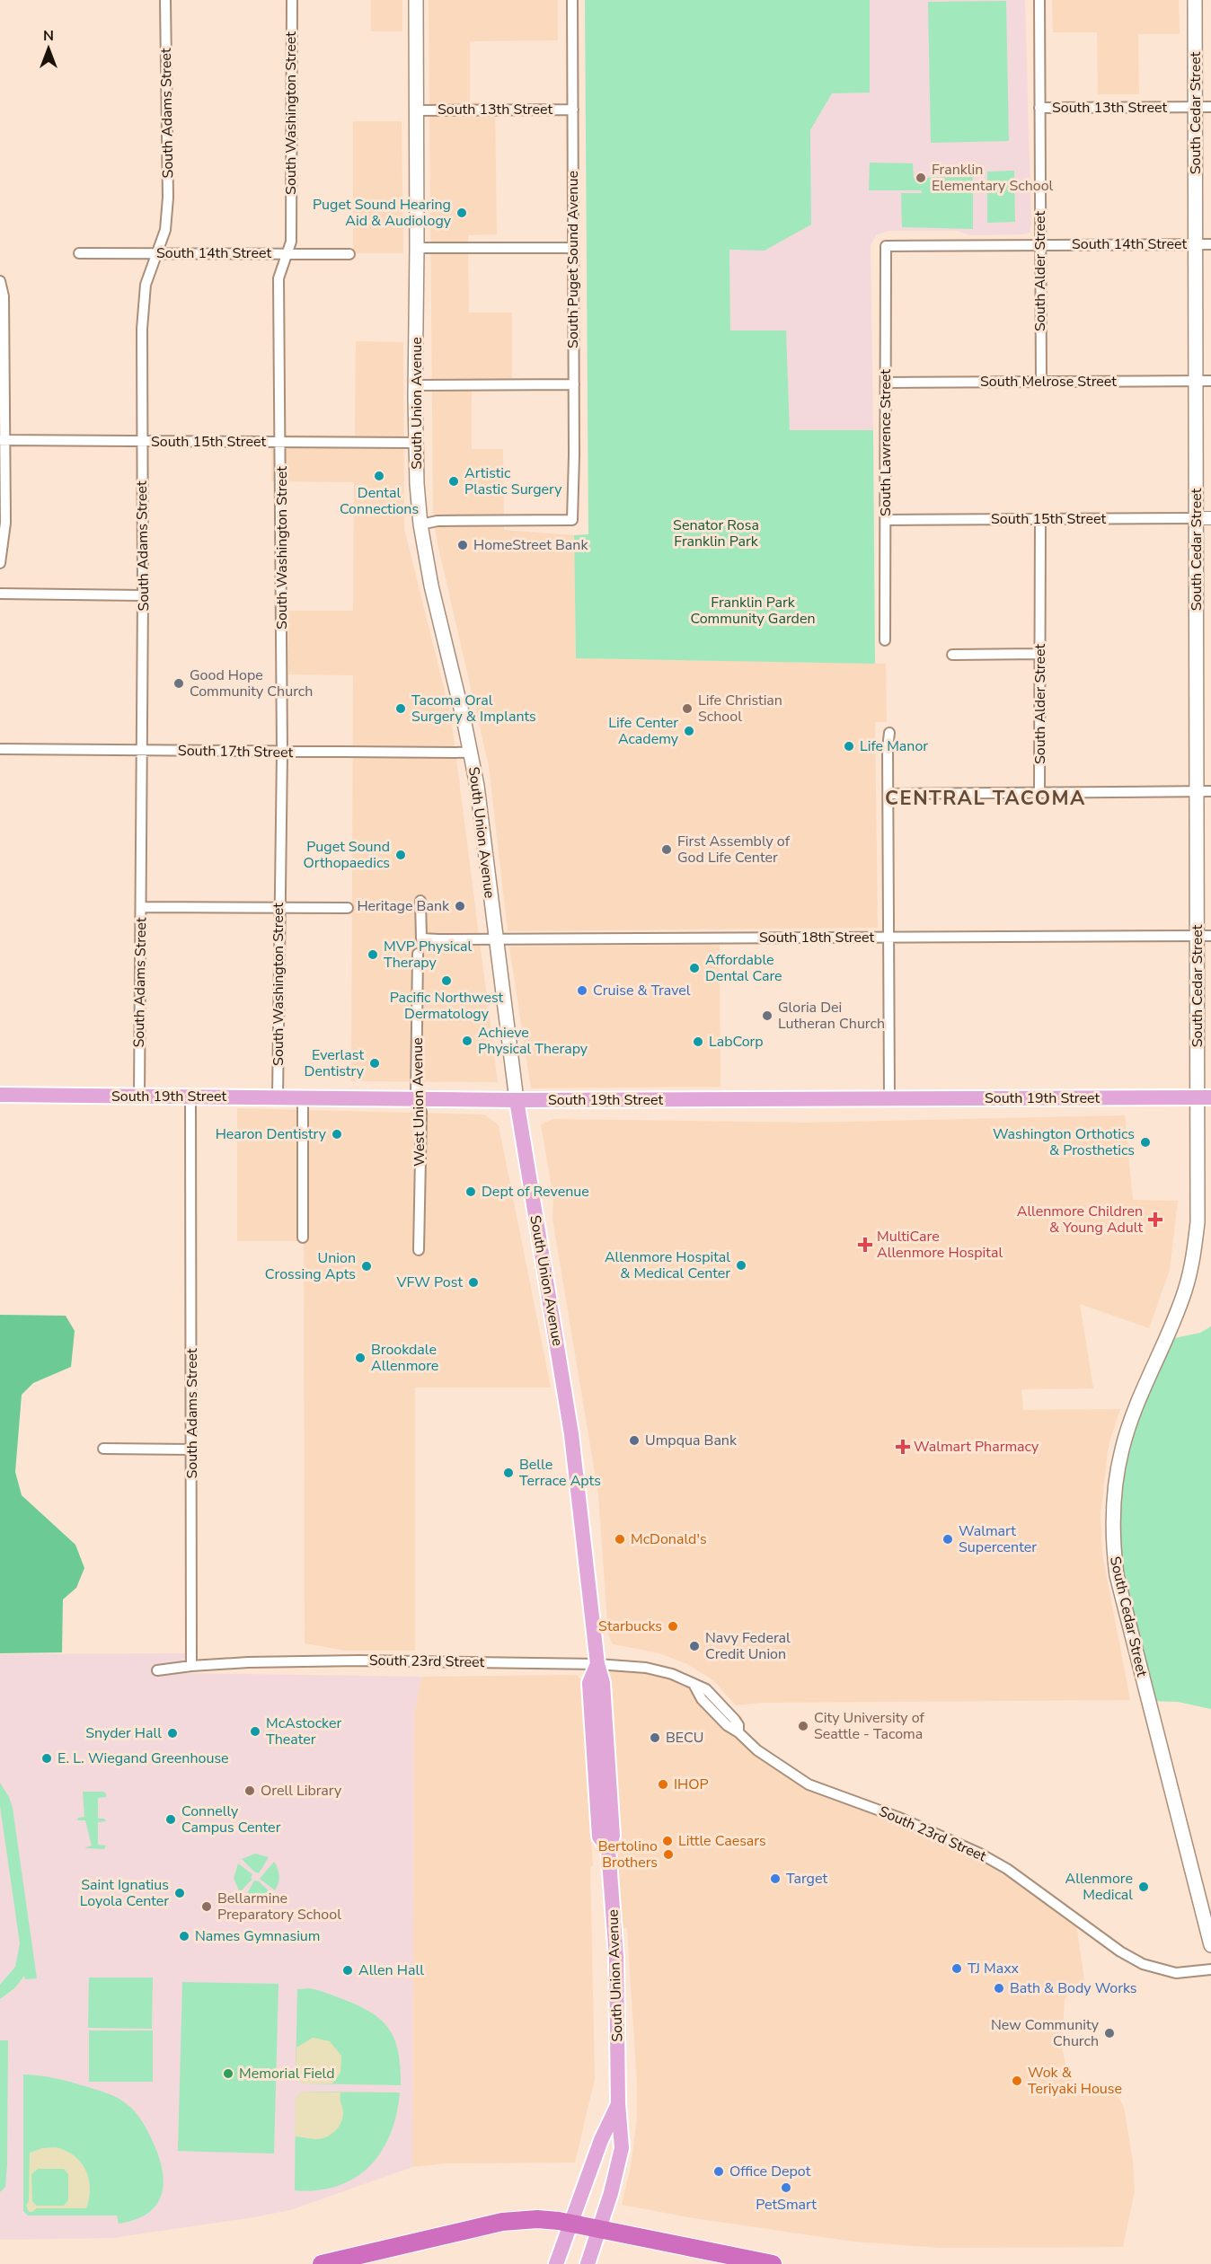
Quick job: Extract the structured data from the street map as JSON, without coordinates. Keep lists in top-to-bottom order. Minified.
{"streets":{"main road":["South Cedar Street","South Union Avenue","South 19th Street"],"street":["South 13th Street","South Adams Street","South Washington Street","South 14th Street","South Puget Sound Avenue","South Alder Street","South Melrose Street","South 15th Street","South Lawrence Street","South 17th Street","South 18th Street","West Union Avenue","South 23rd Street"]},"crossings":[["South 13th Street","South Cedar Street"],["South 13th Street","South Puget Sound Avenue"],["South 13th Street","South Alder Street"],["South 13th Street","South Union Avenue"],["South Adams Street","South 14th Street"],["South Adams Street","South 15th Street"],["South Adams Street","South 17th Street"],["South Adams Street","South 19th Street"],["South Adams Street","South 23rd Street"],["South Washington Street","South 14th Street"],["South Washington Street","South 15th Street"],["South Washington Street","South 17th Street"],["South Washington Street","South 19th Street"],["South Cedar Street","South 14th Street"],["South Cedar Street","South Melrose Street"],["South Cedar Street","South 15th Street"],["South Cedar Street","South 18th Street"],["South Cedar Street","South 19th Street"],["South 14th Street","South Alder Street"],["South 14th Street","South Lawrence Street"],["South Puget Sound Avenue","South Union Avenue"],["South Alder Street","South Melrose Street"],["South Alder Street","South 15th Street"],["South Melrose Street","South Lawrence Street"],["South Union Avenue","South 15th Street"],["South Union Avenue","South 17th Street"],["South Union Avenue","South 18th Street"],["South Union Avenue","South 19th Street"],["South Union Avenue","South 23rd Street"],["South 15th Street","South Lawrence Street"],["South 19th Street","West Union Avenue"]],"districts":["CENTRAL TACOMA"],"parks":["Senator Rosa Franklin Park","Franklin Park Community Garden"],"places":{"other":["Franklin Elementary School","Puget Sound Hearing Aid & Audiology","Dental Connections","Artistic Plastic Surgery","HomeStreet Bank","Good Hope Community Church","Tacoma Oral Surgery & Implants","Life Christian School","Life Center Academy","Life Manor","First Assembly of God Life Center","Puget Sound Orthopaedics","Heritage Bank","MVP Physical Therapy","Affordable Dental Care","Pacific Northwest Dermatology","Cruise & Travel","Gloria Dei Lutheran Church","Achieve Physical Therapy","LabCorp","Everlast Dentistry","Hearon Dentistry","Washington Orthotics & Prosthetics","Dept of Revenue","Allenmore Hospital & Medical Center","Union Crossing Apts","VFW Post","Brookdale Allenmore","Umpqua Bank","Belle Terrace Apts","McDonald's","Walmart Supercenter","Starbucks","Navy Federal Credit Union","City University of Seattle - Tacoma","McAstocker Theater","Snyder Hall","BECU","E. L. Wiegand Greenhouse","IHOP","Orell Library","Connelly Campus Center","Little Caesars","Bertolino Brothers","Target","Allenmore Medical","Saint Ignatius Loyola Center","Bellarmine Preparatory School","Names Gymnasium","TJ Maxx","Allen Hall","Bath & Body Works","New Community Church","Memorial Field","Wok & Teriyaki House","Office Depot","PetSmart"],"health":["Allenmore Children & Young Adult","MultiCare Allenmore Hospital","Walmart Pharmacy"]},"north":"top"}
